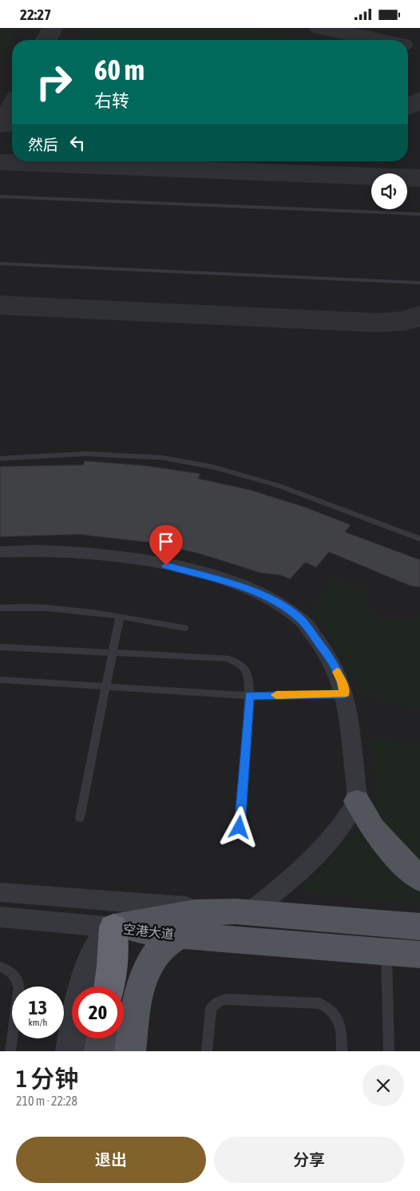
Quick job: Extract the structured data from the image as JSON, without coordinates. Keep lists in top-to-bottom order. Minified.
{"streets":{"main road":["空港大道"]},"page":{"status":"22:27","turn":["60 m","右转"],"then":"然后","speed":"13 km/h","limit":"20","heading":["1 分钟","210 m · 22:28"],"buttons":["退出","分享"]}}
